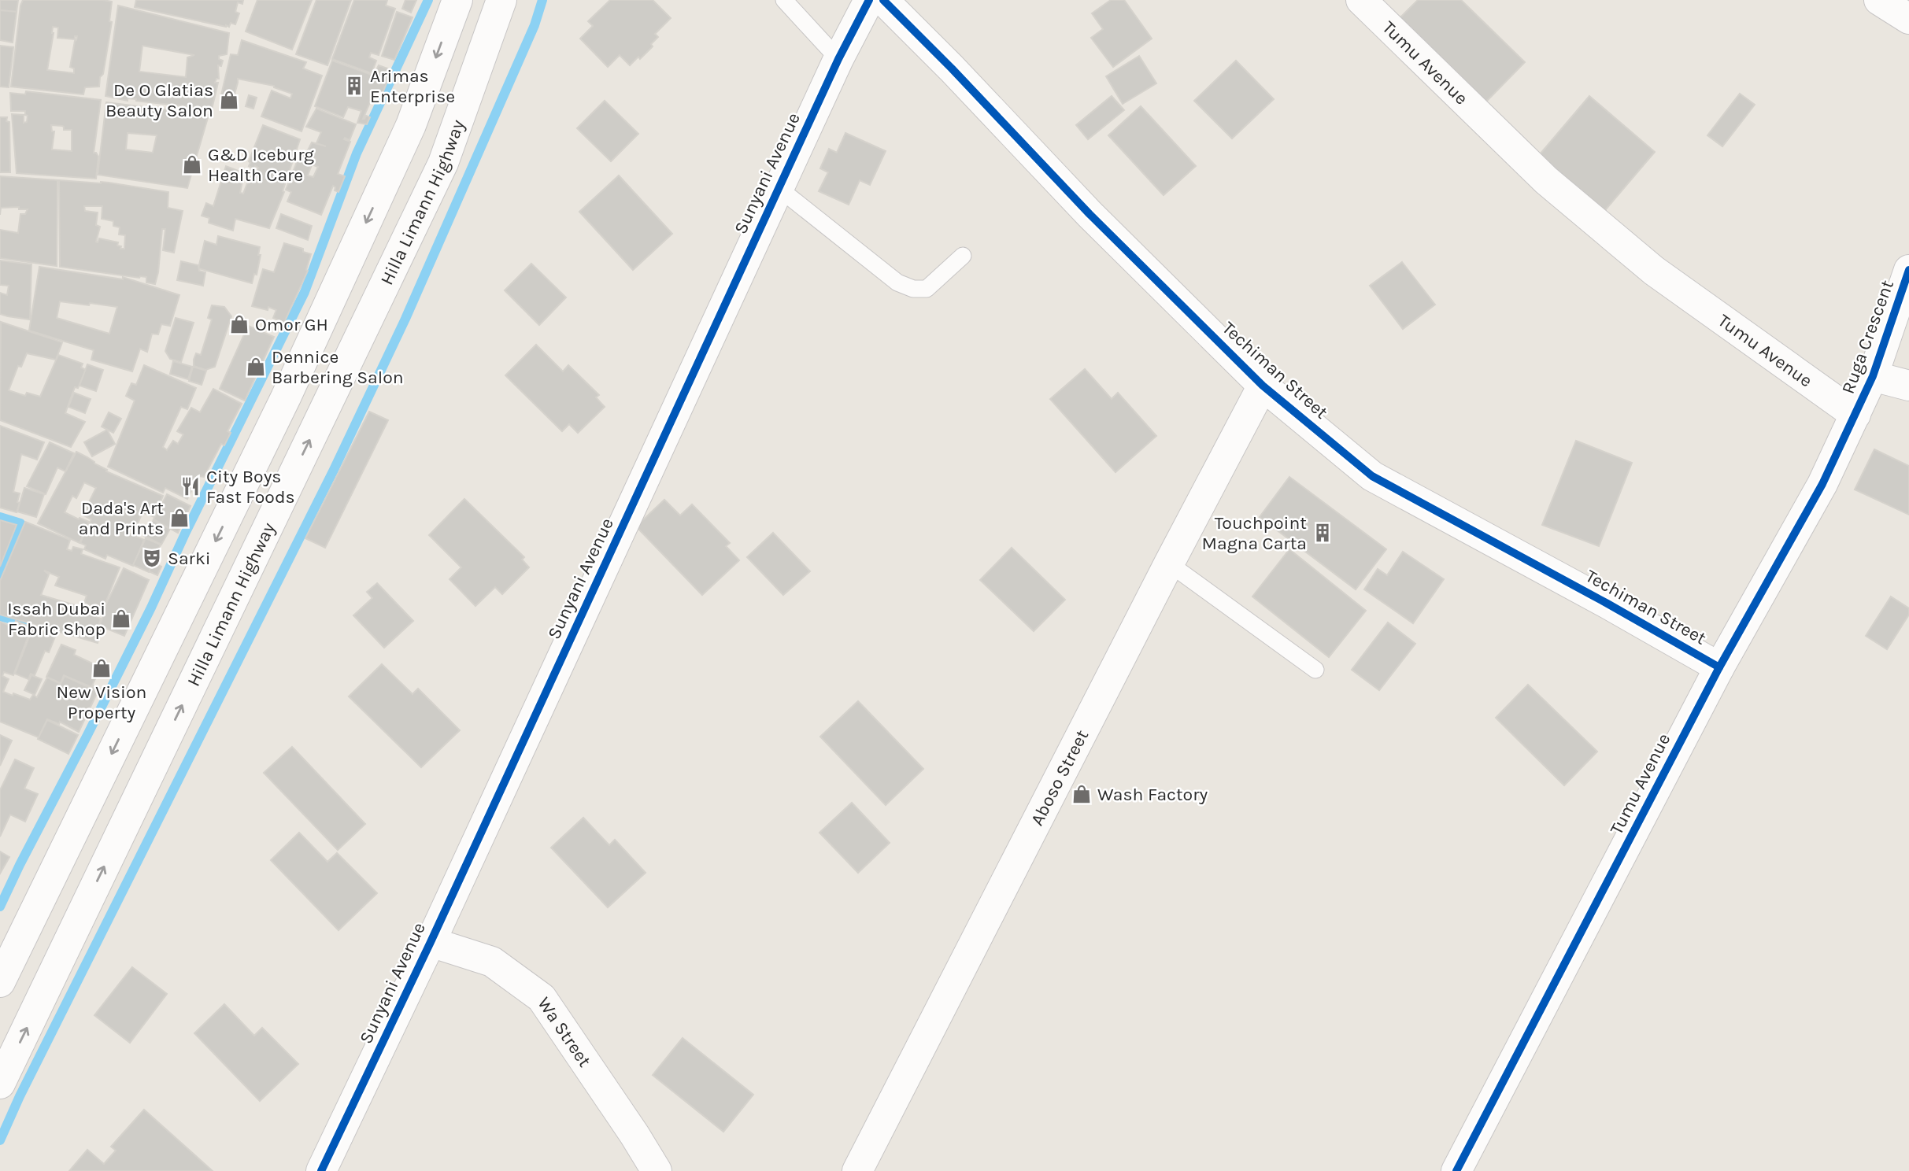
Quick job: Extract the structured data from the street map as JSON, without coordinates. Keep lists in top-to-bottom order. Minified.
{"streets":{"street":["Tumu Avenue","Sunyani Avenue","Hilla Limann Highway","Ruga Crescent","Techiman Street","Aboso Street","Wa Street"]},"crossings":[["Tumu Avenue","Ruga Crescent"],["Tumu Avenue","Techiman Street"],["Sunyani Avenue","Wa Street"],["Techiman Street","Aboso Street"]],"places":{"building":["Arimas Enterprise","Touchpoint Magna Carta"],"shop":["De O Glatias Beauty Salon","G&D Iceburg Health Care","Omor GH","Dennice Barbering Salon","Dada's Art and Prints","Issah Dubai Fabric Shop","New Vision Property","Wash Factory"],"restaurant":["City Boys Fast Foods"],"theatre":["Sarki"]}}
